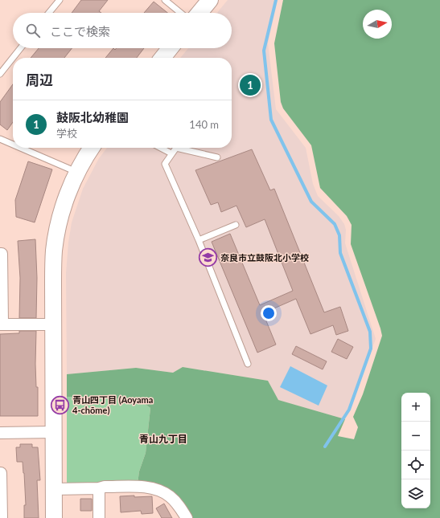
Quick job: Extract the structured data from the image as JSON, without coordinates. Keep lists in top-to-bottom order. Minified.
{"districts":["青山九丁目"],"places":{"school or university":["奈良市立鼓阪北小学校"],"bus stop":["青山四丁目 (Aoyama 4-chōme)"]},"north":"right","page":{"search":"ここで検索","heading":"周辺","pins":"1","list":[{"mark":"1","name":"鼓阪北幼稚園","note":"学校","value":"140 m"}],"map_buttons":["+","−"]}}
